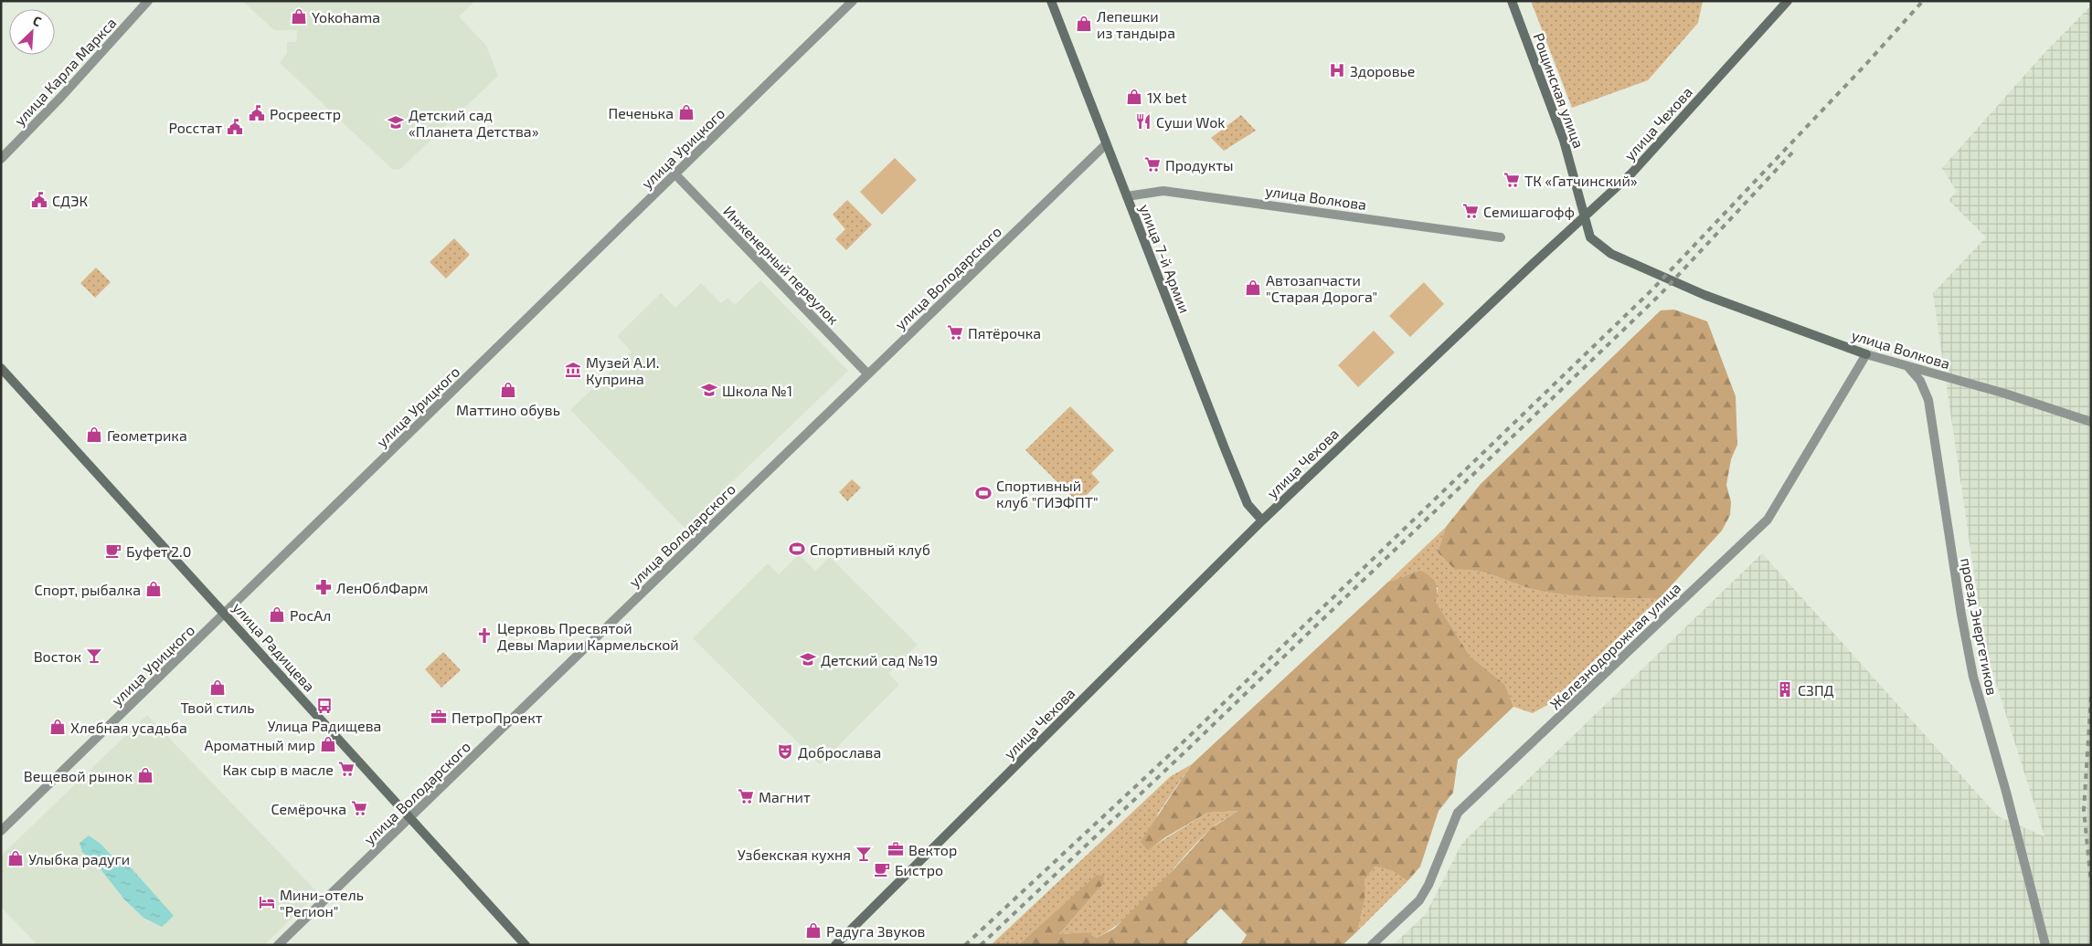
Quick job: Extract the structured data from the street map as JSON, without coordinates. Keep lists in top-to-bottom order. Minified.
{"streets":{"street":["улица Карла Маркса","Рощинская улица","улица Чехова","улица Урицкого","улица Волкова","улица 7-й Армии","Инженерный переулок","улица Володарского","проезд Энергетиков","Железнодорожная улица","улица Радищева"]},"crossings":[["Рощинская улица","улица Чехова"],["Рощинская улица","улица Волкова"],["улица Чехова","улица 7-й Армии"],["улица Урицкого","Инженерный переулок"],["улица Урицкого","улица Радищева"],["улица Волкова","улица 7-й Армии"],["улица Волкова","проезд Энергетиков"],["улица Волкова","Железнодорожная улица"],["улица 7-й Армии","улица Володарского"],["Инженерный переулок","улица Володарского"],["улица Володарского","улица Радищева"]],"places":{"shop":["Yokohama","Лепешки из тандыра","1X bet","Печенька","Автозапчасти \"Старая Дорога\"","Маттино обувь","Геометрика","Спорт, рыбалка","РосАл","Твой стиль","Хлебная усадьба","Ароматный мир","Вещевой рынок","Улыбка радуги","Радуга Звуков"],"hospital":["Здоровье"],"public building":["Росреестр","Росстат","СДЭК"],"restaurant":["Суши Wok"],"school or university":["Детский сад «Планета Детства»","Школа №1","Детский сад №19"],"supermarket":["Продукты","ТК «Гатчинский»","Семишагофф","Пятёрочка","Как сыр в масле","Магнит","Семёрочка"],"museum":["Музей А.И. Куприна"],"sports":["Спортивный клуб \"ГИЭФПТ\"","Спортивный клуб"],"cafe":["Буфет 2.0","Бистро"],"pharmacy":["ЛенОблФарм"],"church":["Церковь Пресвятой Девы Марии Кармельской"],"bar":["Восток","Узбекская кухня"],"building":["СЗПД"],"bus stop":["Улица Радищева"],"office":["ПетроПроект","Вектор"],"theatre":["Доброслава"],"hotel":["Мини-отель \"Регион\""]},"north":"top right"}
